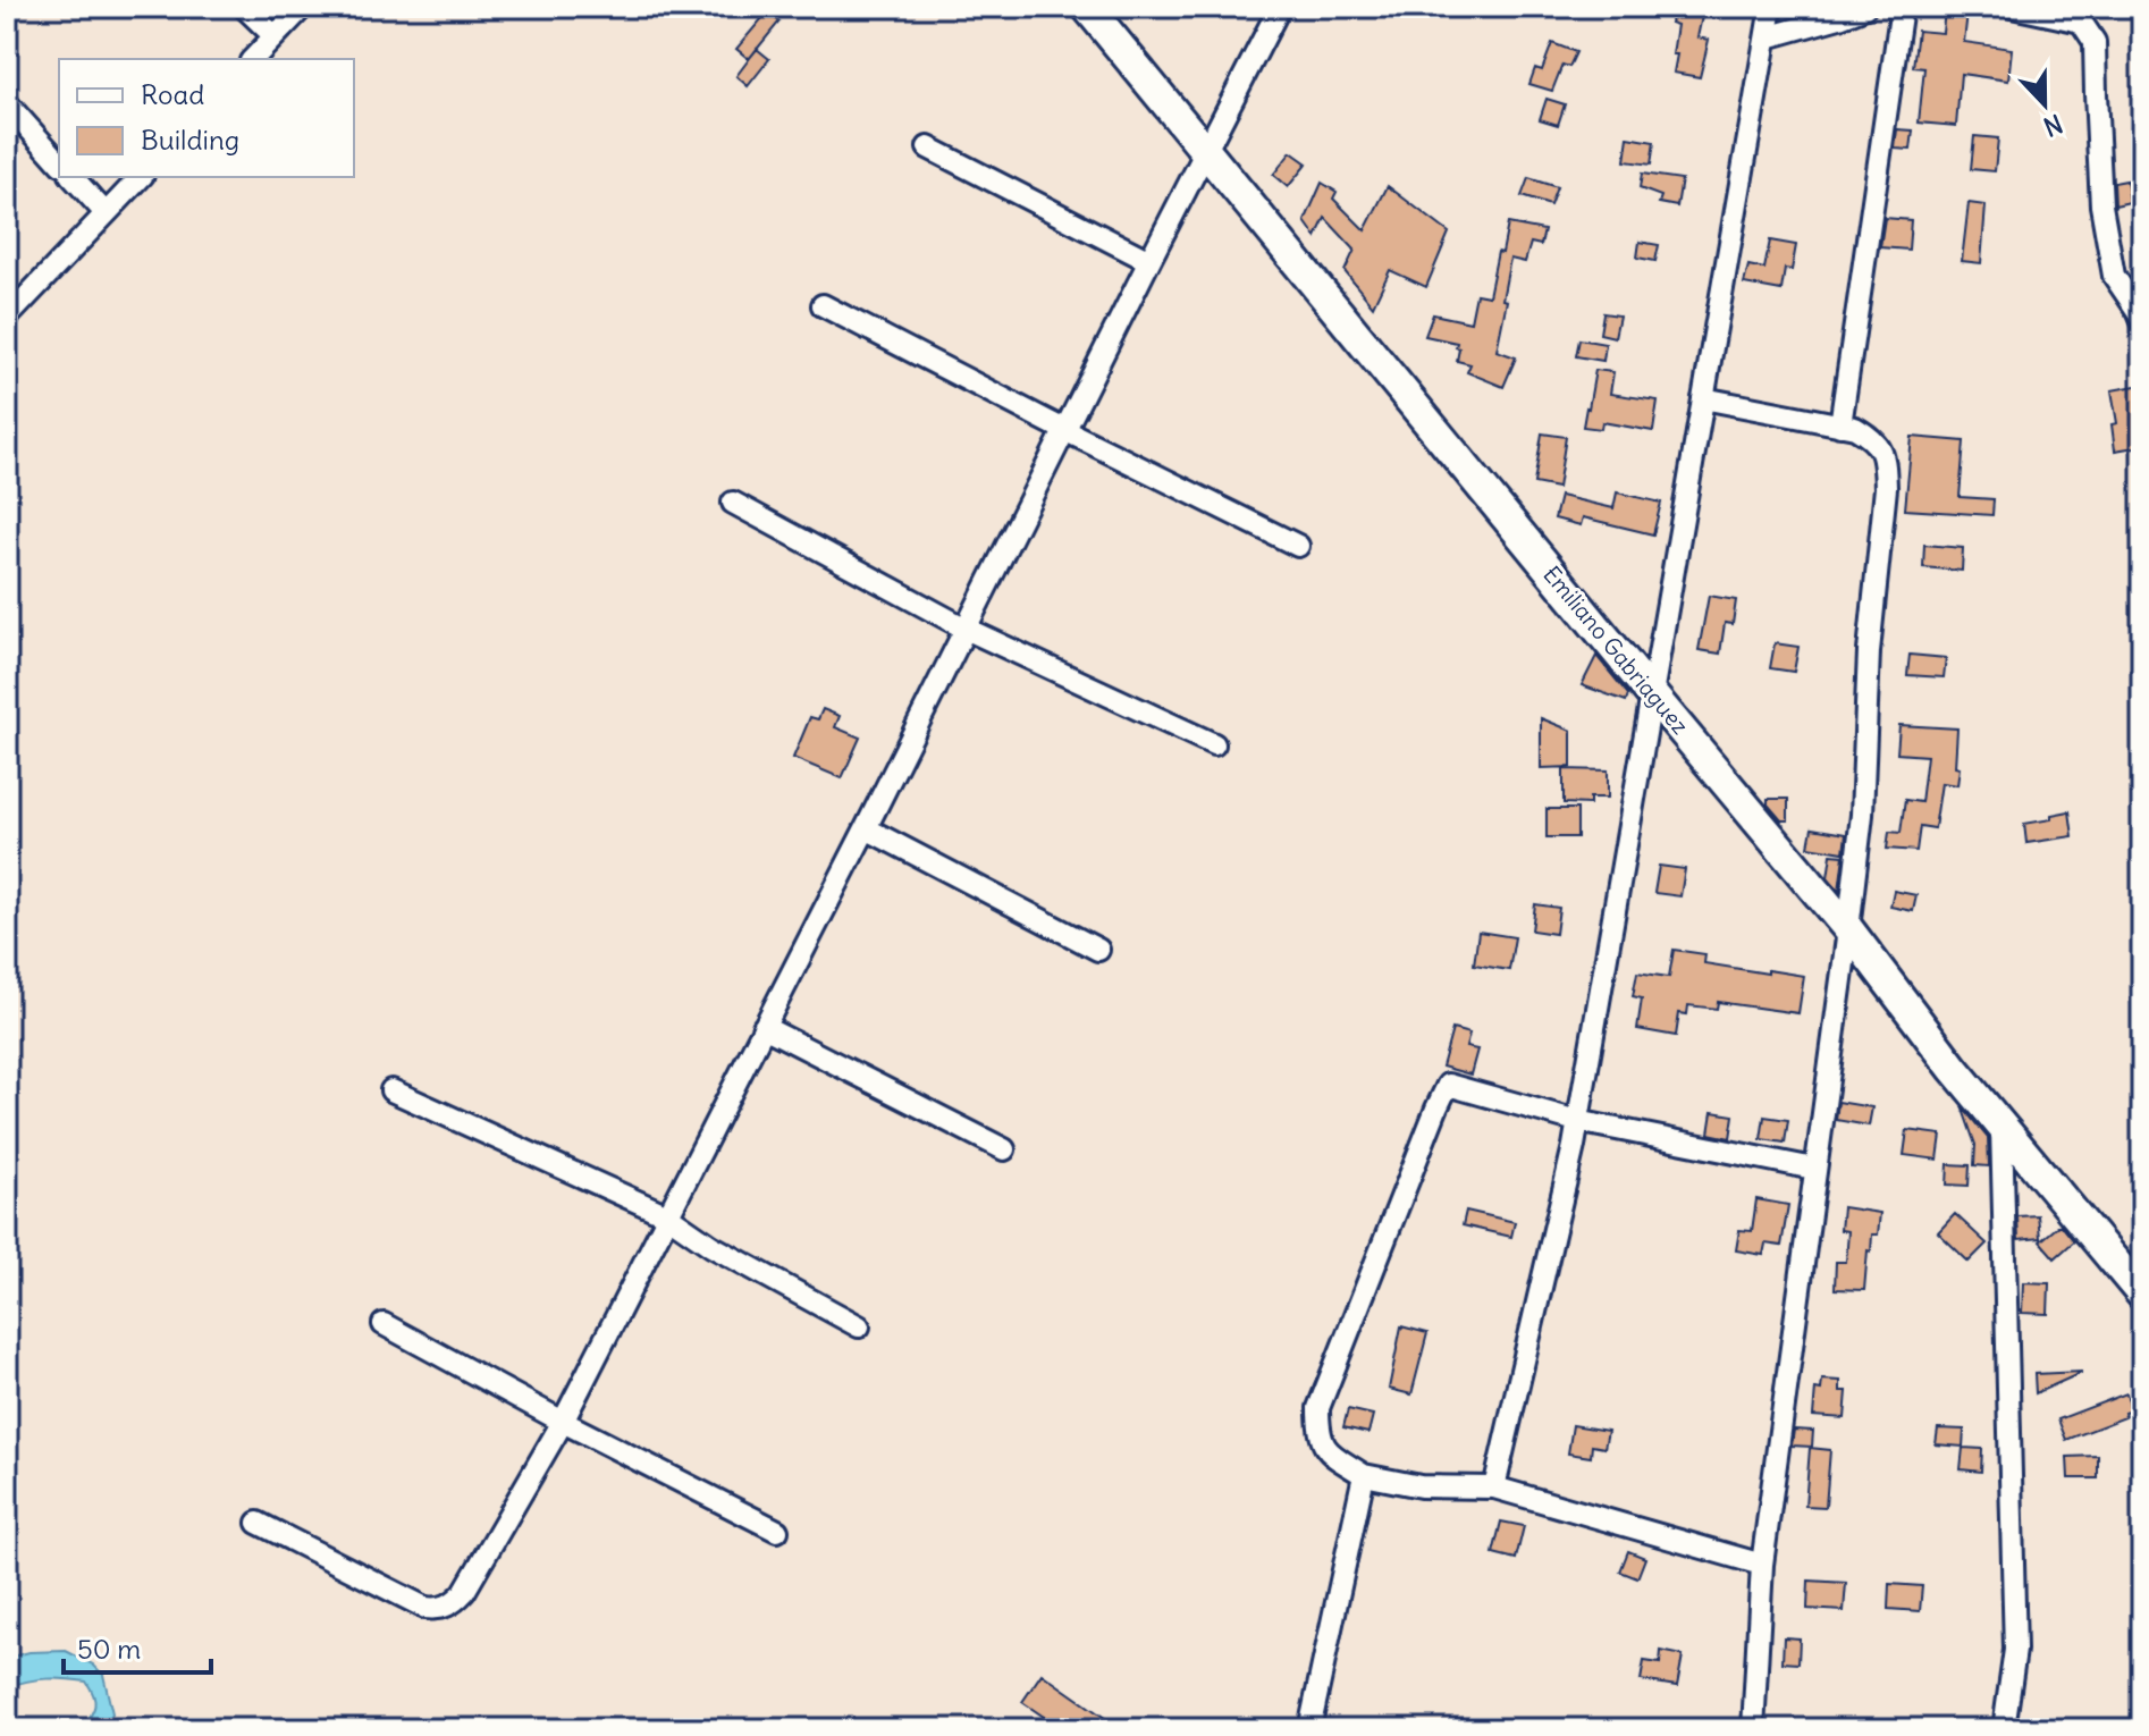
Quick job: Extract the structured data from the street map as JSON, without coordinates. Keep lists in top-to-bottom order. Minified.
{"streets":{"main road":["Emiliano Gabriaguez"]},"legend":["Road","Building"],"scale_bar":"50 m","north":"bottom"}
